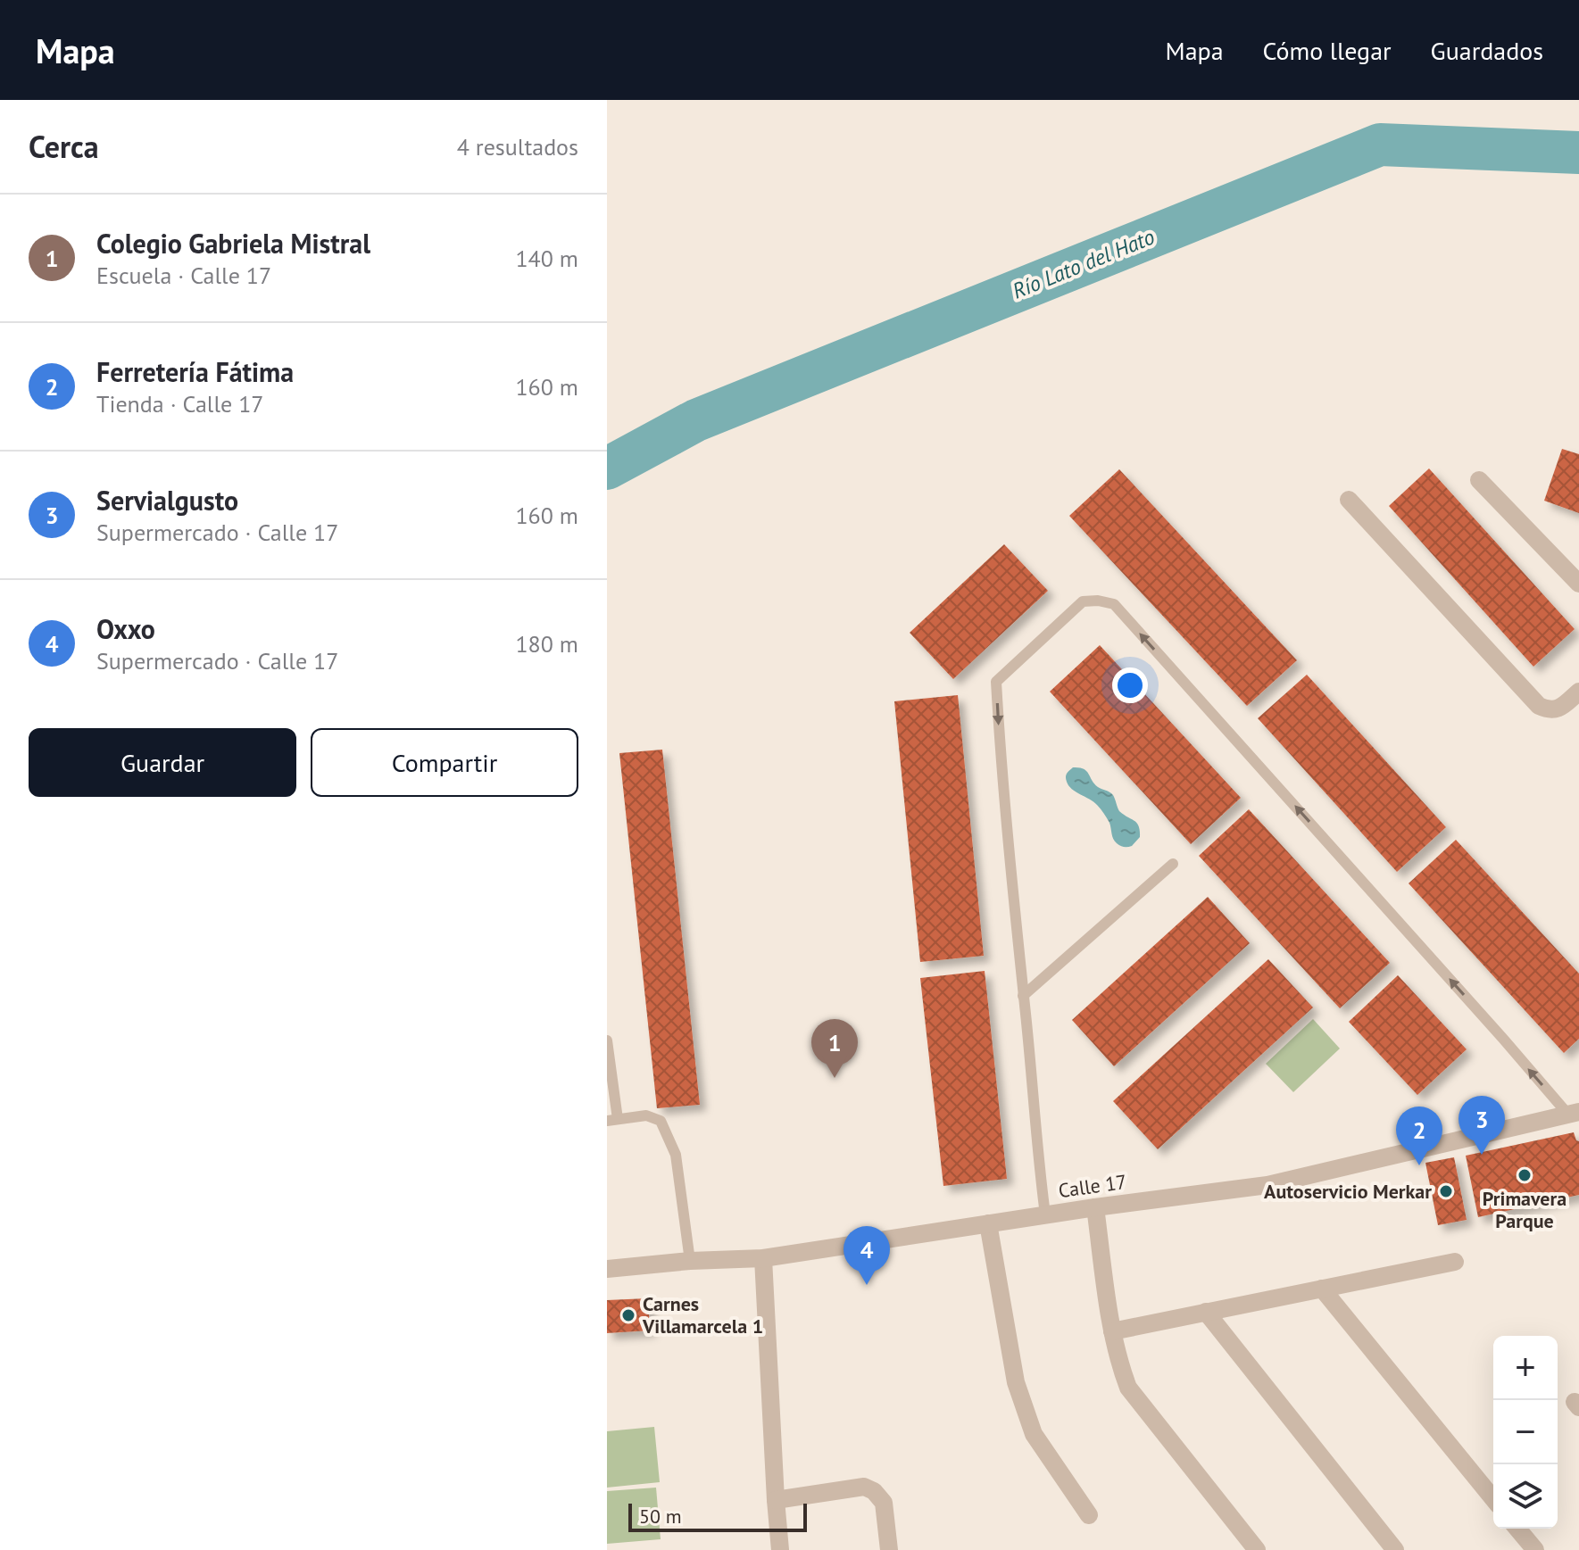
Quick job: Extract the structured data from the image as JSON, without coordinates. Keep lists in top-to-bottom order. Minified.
{"streets":{"street":["Calle 17"]},"water":["Río Lato del Hato"],"places":["Primavera Parque","Autoservicio Merkar","Carnes Villamarcela 1"],"scale_bar":"50 m","page":{"header":"Mapa","nav":["Mapa","Cómo llegar","Guardados"],"heading":["Cerca","4 resultados"],"list":[{"mark":"1","name":"Colegio Gabriela Mistral","note":"Escuela · Calle 17","value":"140 m"},{"mark":"2","name":"Ferretería Fátima","note":"Tienda · Calle 17","value":"160 m"},{"mark":"3","name":"Servialgusto","note":"Supermercado · Calle 17","value":"160 m"},{"mark":"4","name":"Oxxo","note":"Supermercado · Calle 17","value":"180 m"}],"buttons":["Guardar","Compartir"],"pins":["1","3","2","4"],"map_buttons":["+","−"],"scale":"50 m"}}
